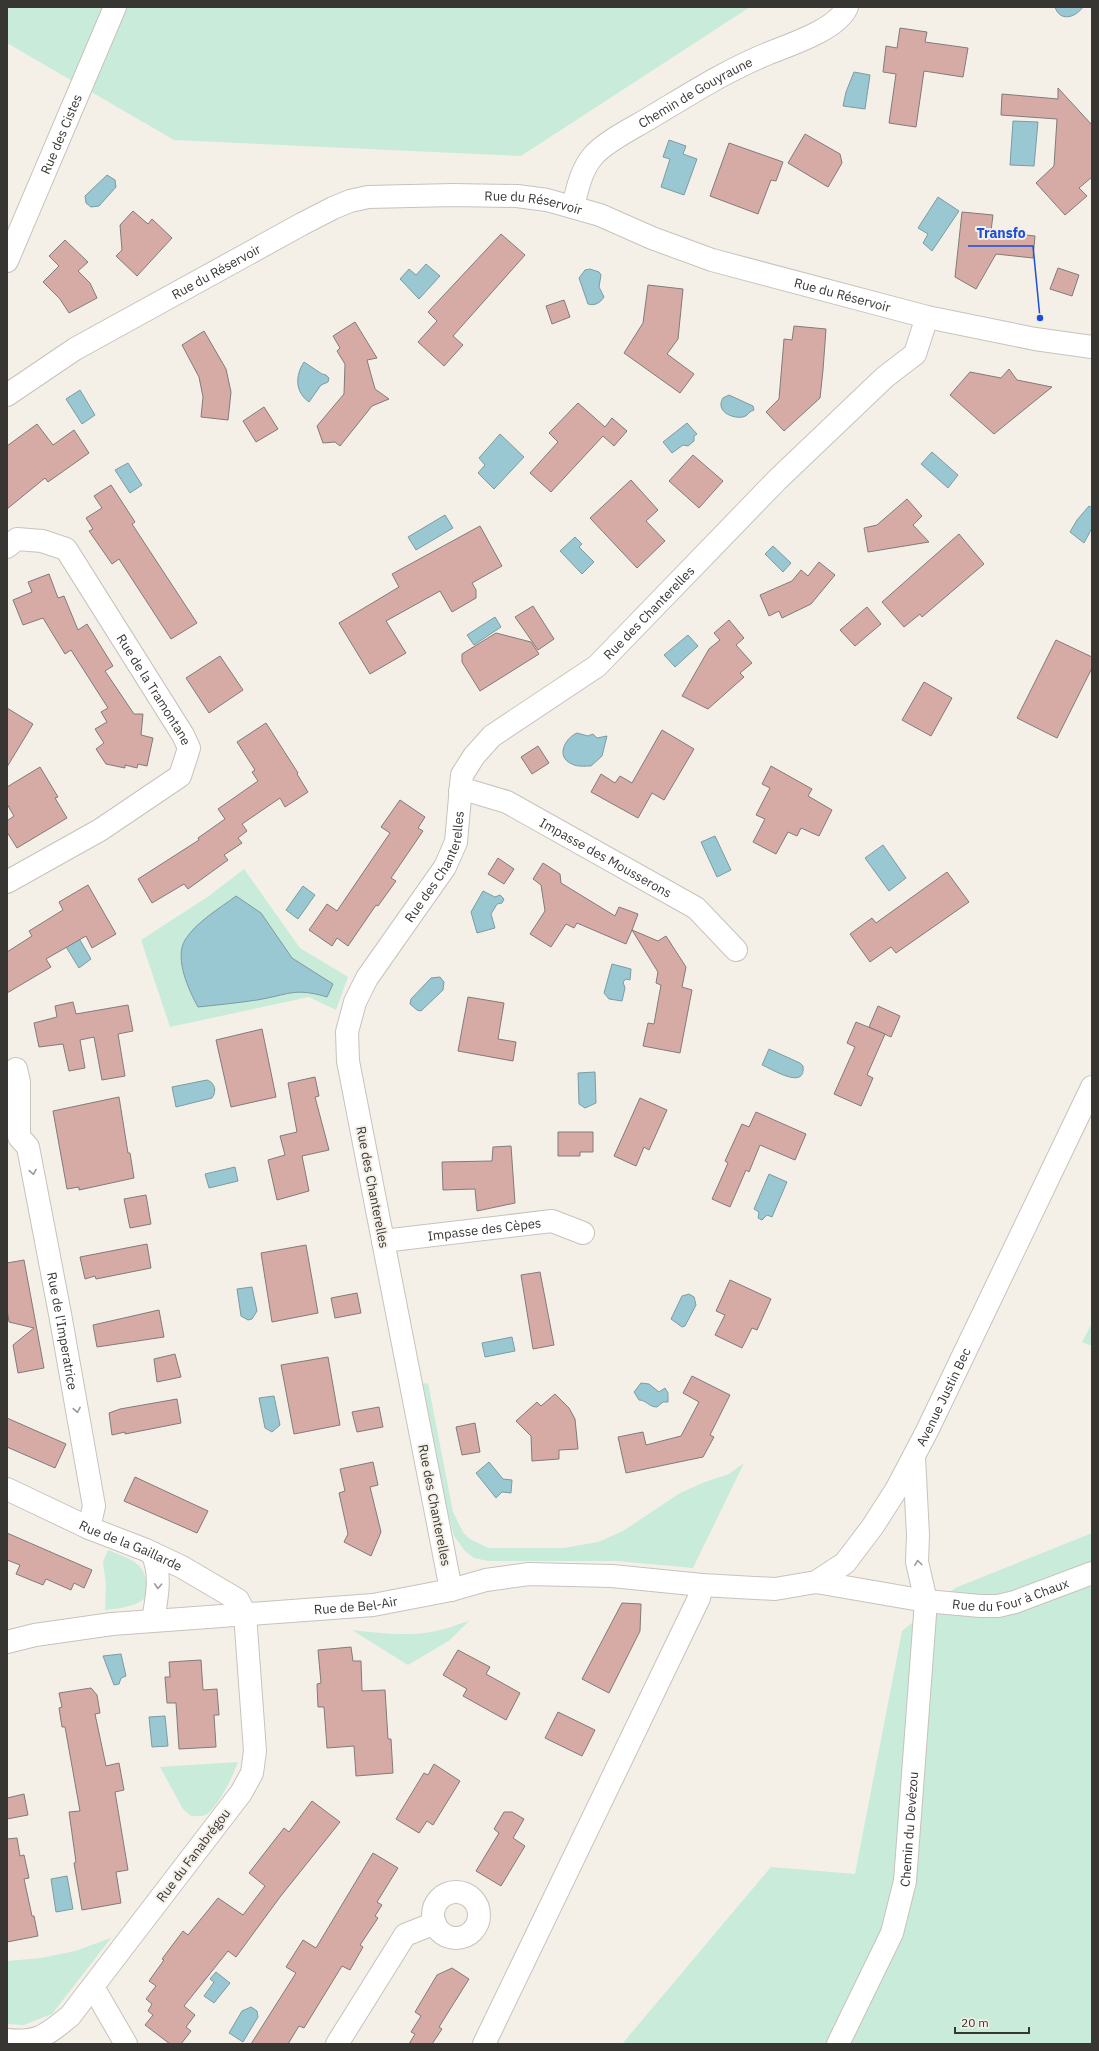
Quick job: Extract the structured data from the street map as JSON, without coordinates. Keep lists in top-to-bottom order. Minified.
{"streets":{"street":["Chemin de Gouyraune","Rue des Cistes","Rue du Réservoir","Rue des Chanterelles","Rue de la Tramontane","Impasse des Mousserons","Impasse des Cèpes","Rue de l'Imperatrice","Avenue Justin Bec","Rue de la Gaillarde","Rue du Four à Chaux","Rue de Bel-Air","Chemin du Devézou","Rue du Fanabrégou"]},"crossings":[["Chemin de Gouyraune","Rue du Réservoir"],["Rue du Réservoir","Rue des Chanterelles"],["Rue des Chanterelles","Impasse des Mousserons"],["Rue des Chanterelles","Impasse des Cèpes"],["Rue des Chanterelles","Rue de Bel-Air"],["Rue de l'Imperatrice","Rue de la Gaillarde"],["Avenue Justin Bec","Rue du Four à Chaux"],["Avenue Justin Bec","Rue de Bel-Air"],["Rue de la Gaillarde","Rue de Bel-Air"],["Rue de la Gaillarde","Rue du Fanabrégou"],["Rue du Four à Chaux","Chemin du Devézou"],["Rue de Bel-Air","Rue du Fanabrégou"]],"one_way":["Rue de l'Imperatrice"],"places":["Transfo"],"scale_bar":"20 m"}
